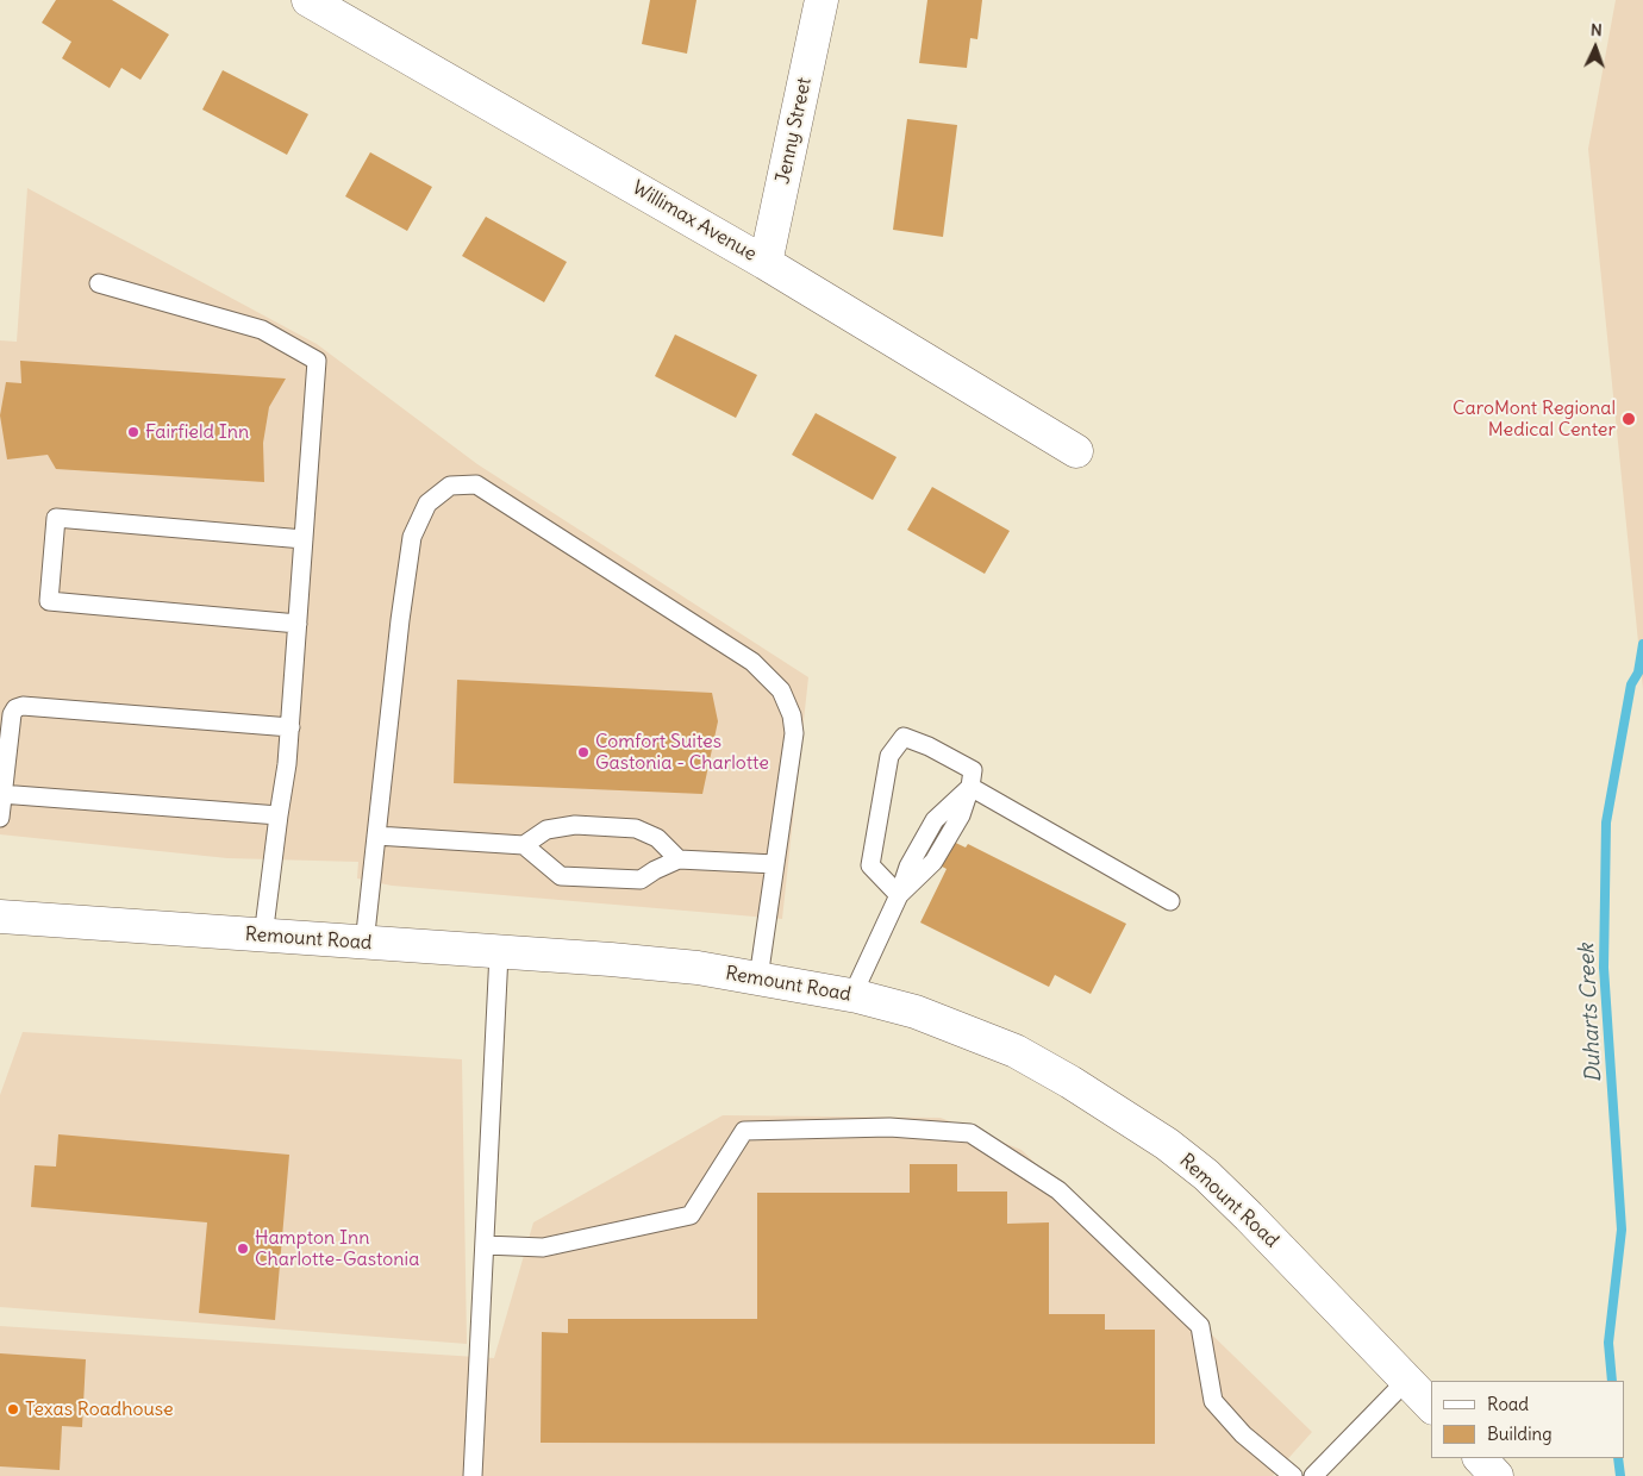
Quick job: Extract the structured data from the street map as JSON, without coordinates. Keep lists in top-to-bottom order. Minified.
{"streets":{"street":["Jenny Street","Willimax Avenue","Remount Road"]},"crossings":[["Jenny Street","Willimax Avenue"]],"water":["Duharts Creek"],"places":["CaroMont Regional Medical Center","Fairfield Inn","Comfort Suites Gastonia - Charlotte","Hampton Inn Charlotte-Gastonia","Texas Roadhouse"],"legend":["Road","Building"],"north":"top"}
